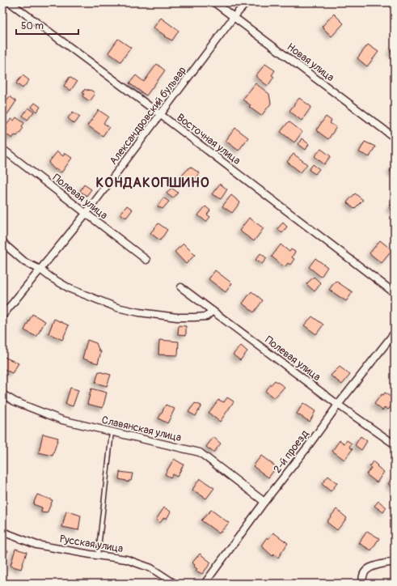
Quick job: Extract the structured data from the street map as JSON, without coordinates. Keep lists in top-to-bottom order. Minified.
{"streets":{"street":["Новая улица","Александровский бульвар","Восточная улица","Полевая улица","Славянская улица","2-й проезд","Русская улица"]},"crossings":[["Новая улица","Александровский бульвар"],["Александровский бульвар","Восточная улица"],["Александровский бульвар","Полевая улица"],["Полевая улица","2-й проезд"],["Славянская улица","2-й проезд"]],"districts":["КОНДАКОПШИНО"],"scale_bar":"50 m"}
